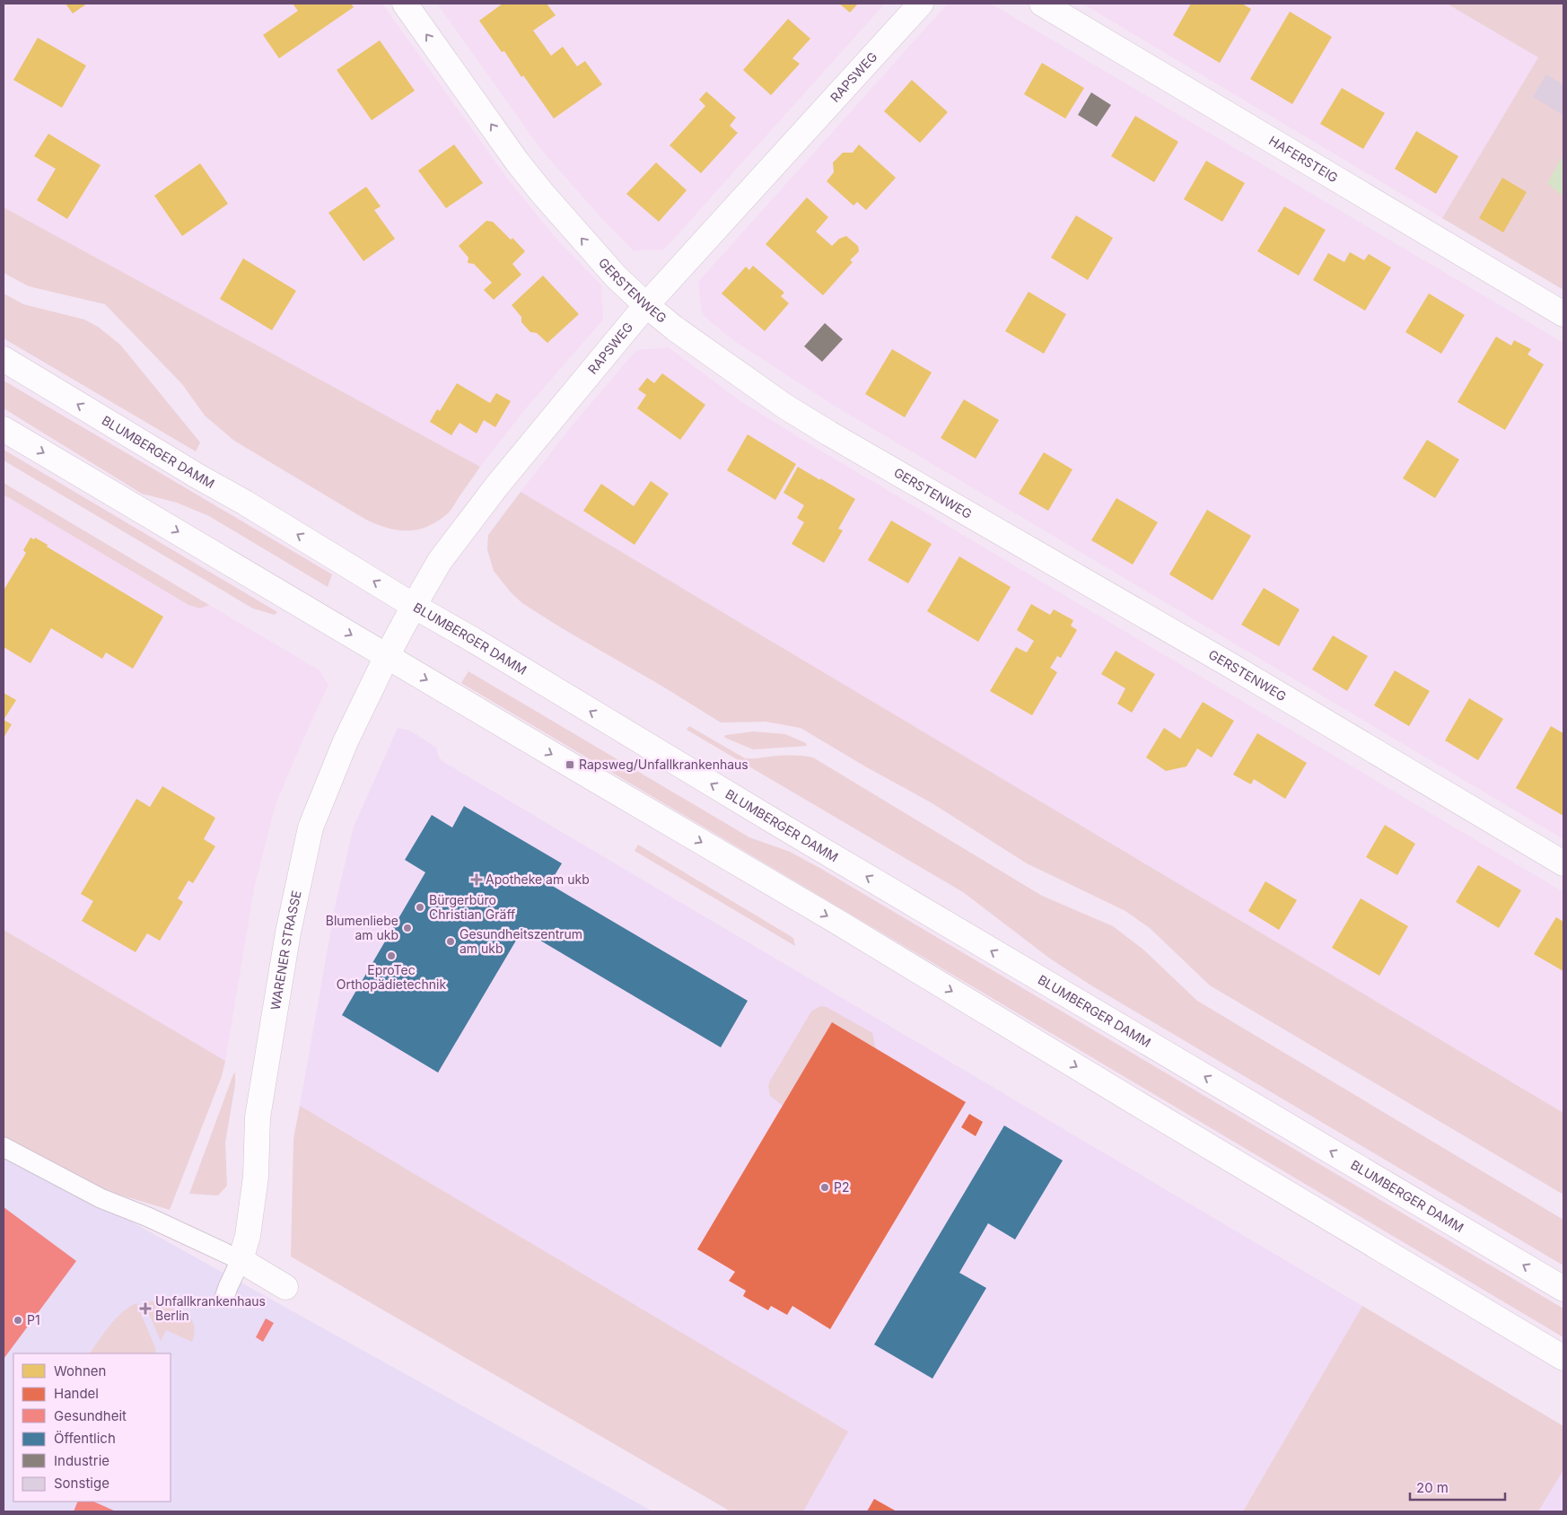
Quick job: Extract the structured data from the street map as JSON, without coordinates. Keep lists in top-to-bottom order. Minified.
{"streets":{"main road":["RAPSWEG","HAFERSTEIG","GERSTENWEG","BLUMBERGER DAMM","WARENER STRASSE"]},"crossings":[["RAPSWEG","GERSTENWEG"],["RAPSWEG","BLUMBERGER DAMM"],["RAPSWEG","WARENER STRASSE"]],"places":{"transit":["Rapsweg/Unfallkrankenhaus"],"health":["Apotheke am ukb","Unfallkrankenhaus Berlin"],"other":["Bürgerbüro Christian Gräff","Blumenliebe am ukb","Gesundheitszentrum am ukb","EproTec Orthopädietechnik","P2","P1"]},"legend":["Wohnen","Handel","Gesundheit","Öffentlich","Industrie","Sonstige"],"scale_bar":"20 m"}
